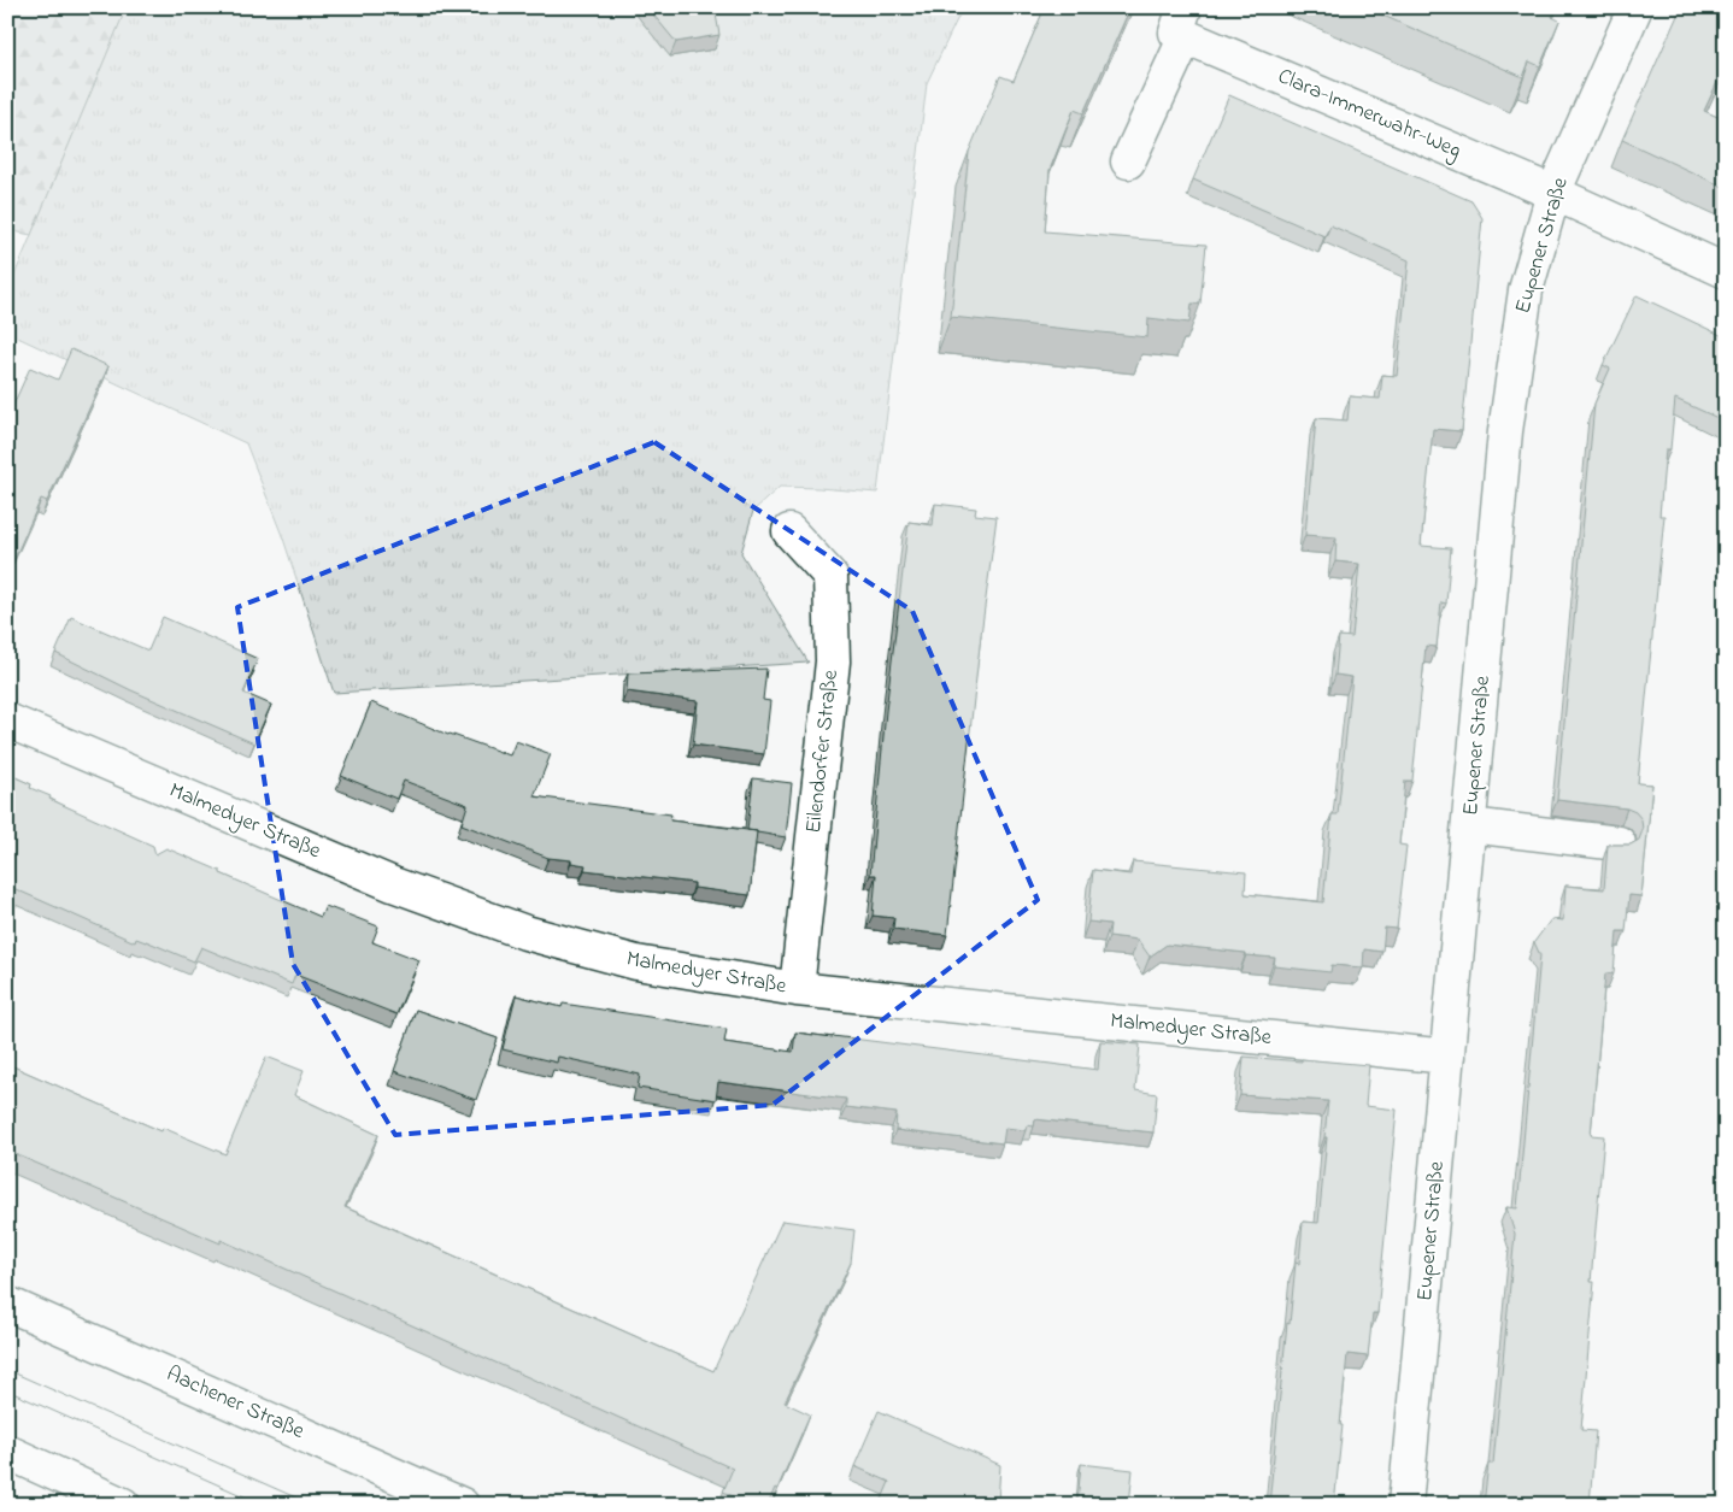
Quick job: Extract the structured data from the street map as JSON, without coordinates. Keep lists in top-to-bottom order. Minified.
{"streets":{"street":["Clara-Immerwahr-Weg","Eupener Straße","Eilendorfer Straße","Malmedyer Straße","Aachener Straße"]},"crossings":[["Clara-Immerwahr-Weg","Eupener Straße"],["Eupener Straße","Malmedyer Straße"],["Eilendorfer Straße","Malmedyer Straße"]]}
